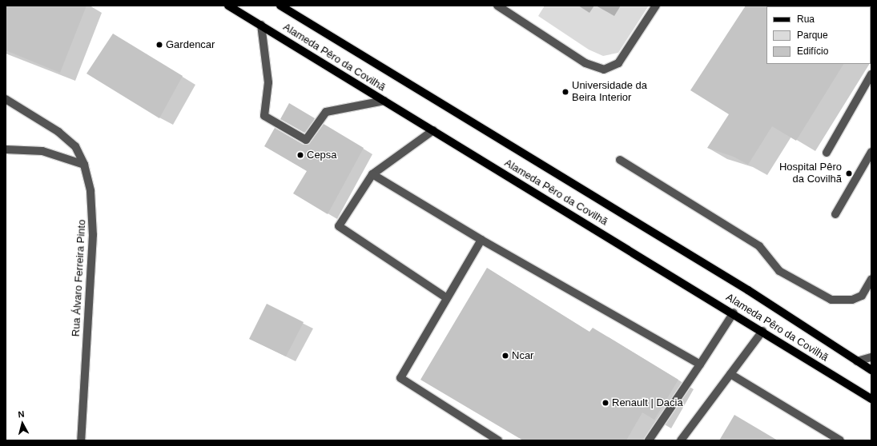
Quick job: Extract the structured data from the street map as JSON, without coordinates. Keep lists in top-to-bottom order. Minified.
{"streets":{"main road":["Alameda Pêro da Covilhã"],"street":["Rua Álvaro Ferreira Pinto"]},"places":["Gardencar","Universidade da Beira Interior","Cepsa","Hospital Pêro da Covilhã","Ncar","Renault | Dacia"],"legend":["Rua","Parque","Edifício"],"north":"top"}
